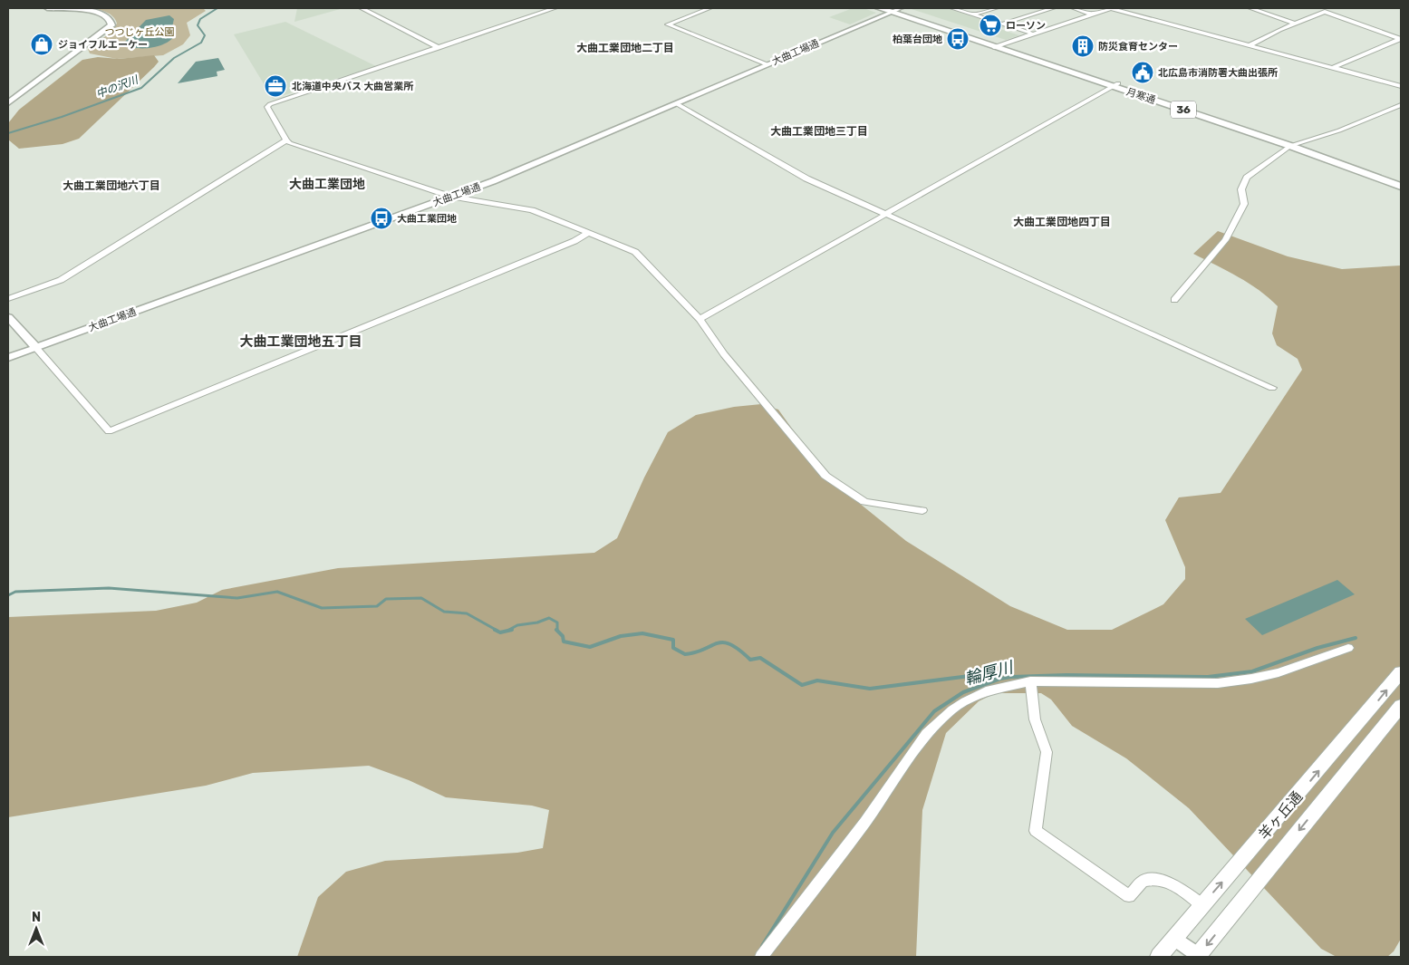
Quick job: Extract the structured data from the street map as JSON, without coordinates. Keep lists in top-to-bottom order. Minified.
{"streets":{"highway":["月寒通","36"],"main road":["羊ヶ丘通"],"street":["大曲工場通"]},"crossings":[["大曲工場通","月寒通"]],"districts":["大曲工業団地二丁目","大曲工業団地三丁目","大曲工業団地","大曲工業団地六丁目","大曲工業団地四丁目","大曲工業団地五丁目"],"water":["中の沢川","輪厚川"],"parks":["つつじヶ丘公園"],"places":{"supermarket":["ローソン"],"bus stop":["柏葉台団地","大曲工業団地"],"shop":["ジョイフルエーケー"],"building":["防災食育センター"],"public building":["北広島市消防署大曲出張所"],"office":["北海道中央バス 大曲営業所"]},"north":"top"}
